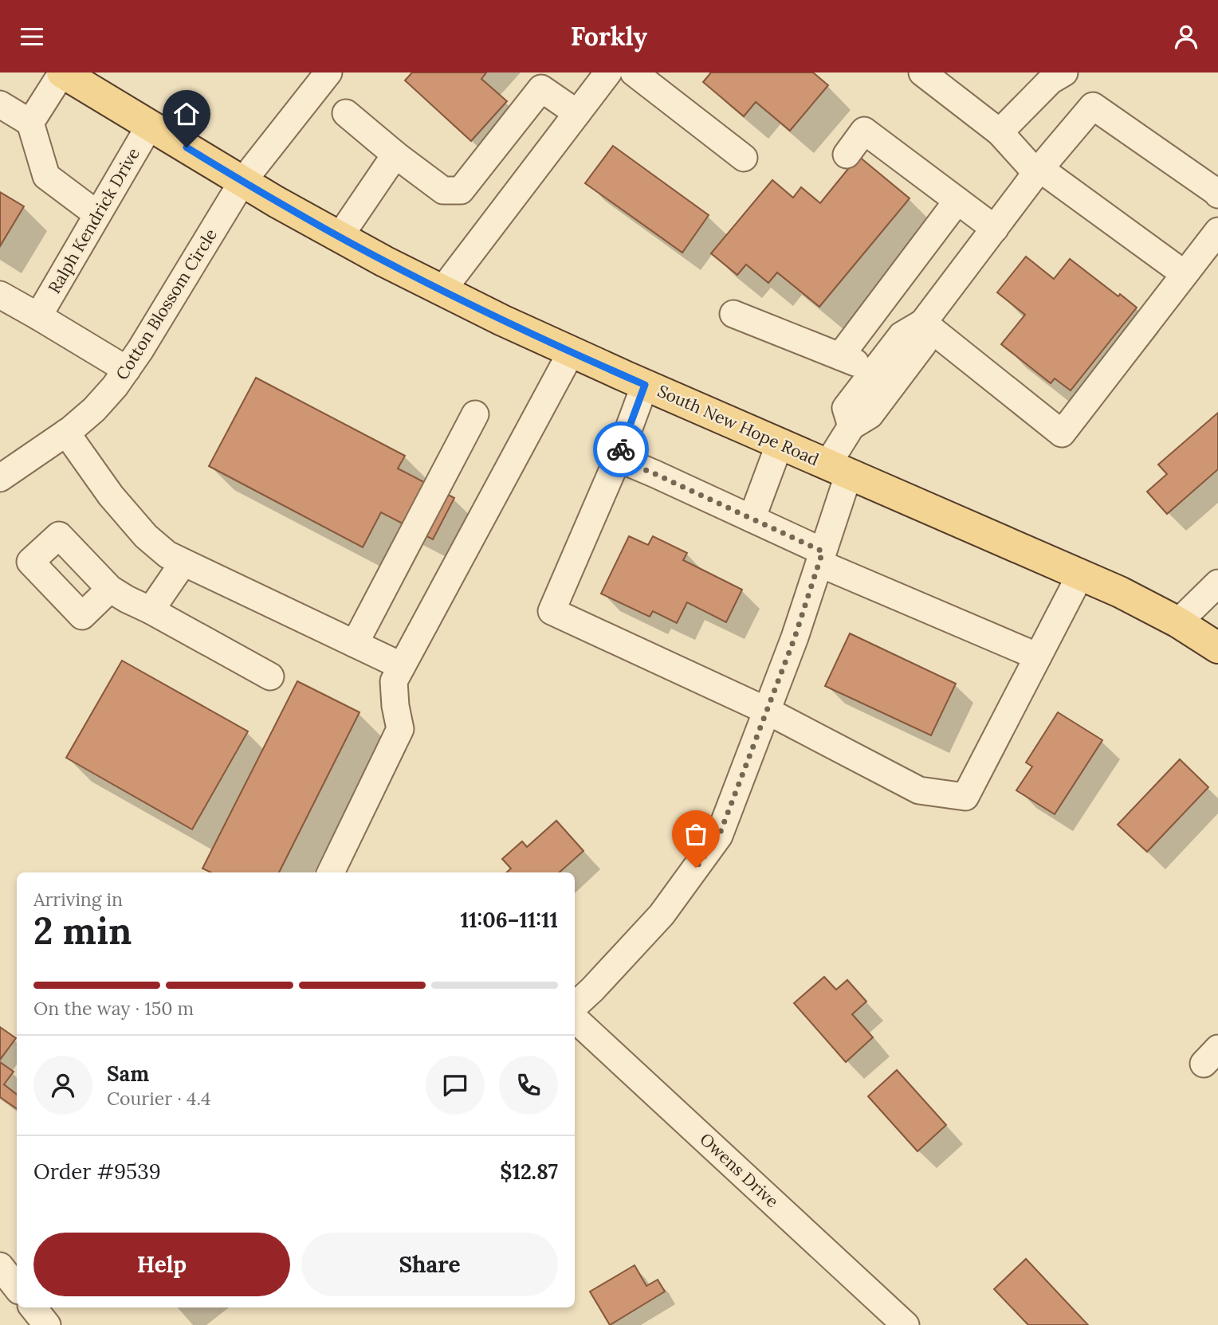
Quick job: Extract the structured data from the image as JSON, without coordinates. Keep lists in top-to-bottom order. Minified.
{"streets":{"main road":["South New Hope Road"],"street":["Ralph Kendrick Drive","Cotton Blossom Circle","Owens Drive"]},"crossings":[["Ralph Kendrick Drive","South New Hope Road"],["Cotton Blossom Circle","South New Hope Road"]],"page":{"header":"Forkly","heading":["2 min","Arriving in","11:06–11:11"],"panel":["Sam","Courier · 4.4","Order #9539","$12.87"],"bar":"On the way · 150 m","buttons":["Help","Share"]}}
